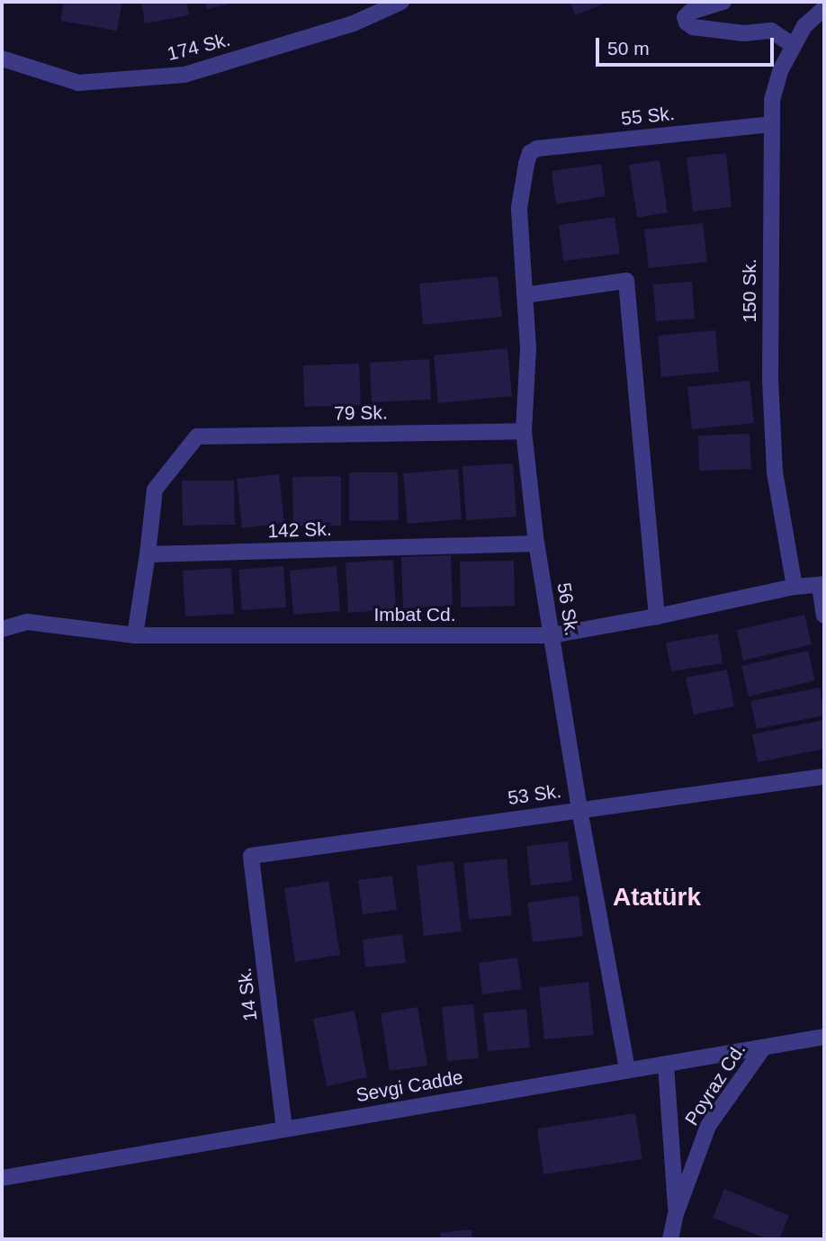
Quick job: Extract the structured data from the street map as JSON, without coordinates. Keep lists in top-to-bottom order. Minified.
{"streets":{"street":["174 Sk.","55 Sk.","150 Sk.","79 Sk.","142 Sk.","56 Sk.","Imbat Cd.","53 Sk.","14 Sk.","Poyraz Cd.","Sevgi Cadde"]},"crossings":[["55 Sk.","150 Sk."],["55 Sk.","56 Sk."],["150 Sk.","Imbat Cd."],["79 Sk.","142 Sk."],["79 Sk.","56 Sk."],["142 Sk.","56 Sk."],["56 Sk.","Imbat Cd."],["56 Sk.","53 Sk."],["56 Sk.","Sevgi Cadde"],["53 Sk.","14 Sk."],["14 Sk.","Sevgi Cadde"],["Poyraz Cd.","Sevgi Cadde"]],"districts":["Atatürk"],"scale_bar":"50 m"}
